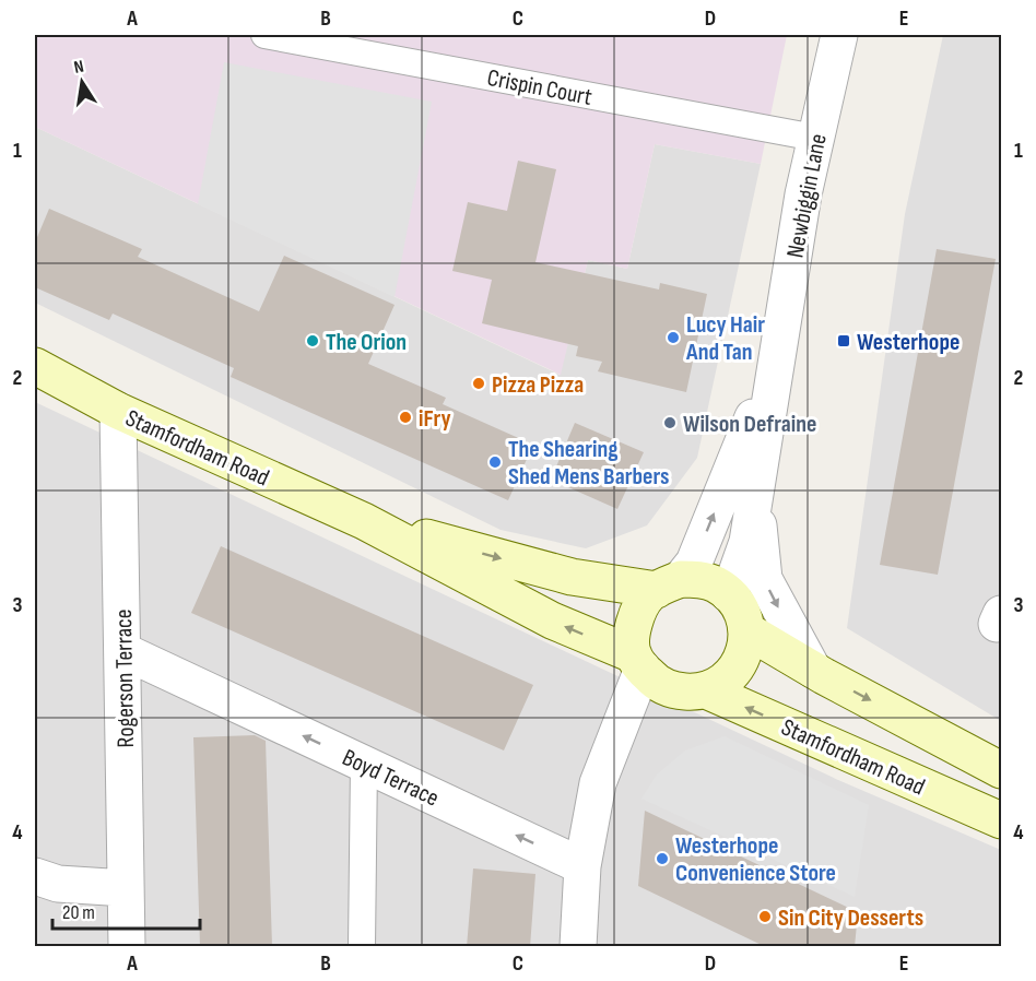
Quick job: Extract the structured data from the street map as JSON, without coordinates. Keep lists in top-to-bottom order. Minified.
{"streets":{"main road":["Stamfordham Road"],"street":["Newbiggin Lane","Rogerson Terrace","Boyd Terrace"],"lane":["Crispin Court"]},"crossings":[["Crispin Court","Newbiggin Lane"],["Newbiggin Lane","Stamfordham Road"],["Stamfordham Road","Rogerson Terrace"],["Rogerson Terrace","Boyd Terrace"]],"one_way":["Boyd Terrace"],"places":{"other":["Lucy Hair And Tan","The Orion","Pizza Pizza","iFry","Wilson Defraine","The Shearing Shed Mens Barbers","Westerhope Convenience Store","Sin City Desserts"],"transit":["Westerhope"]},"scale_bar":"20 m","north":"top","grid":{"columns":["A","B","C","D","E"],"rows":["1","2","3","4"]}}
